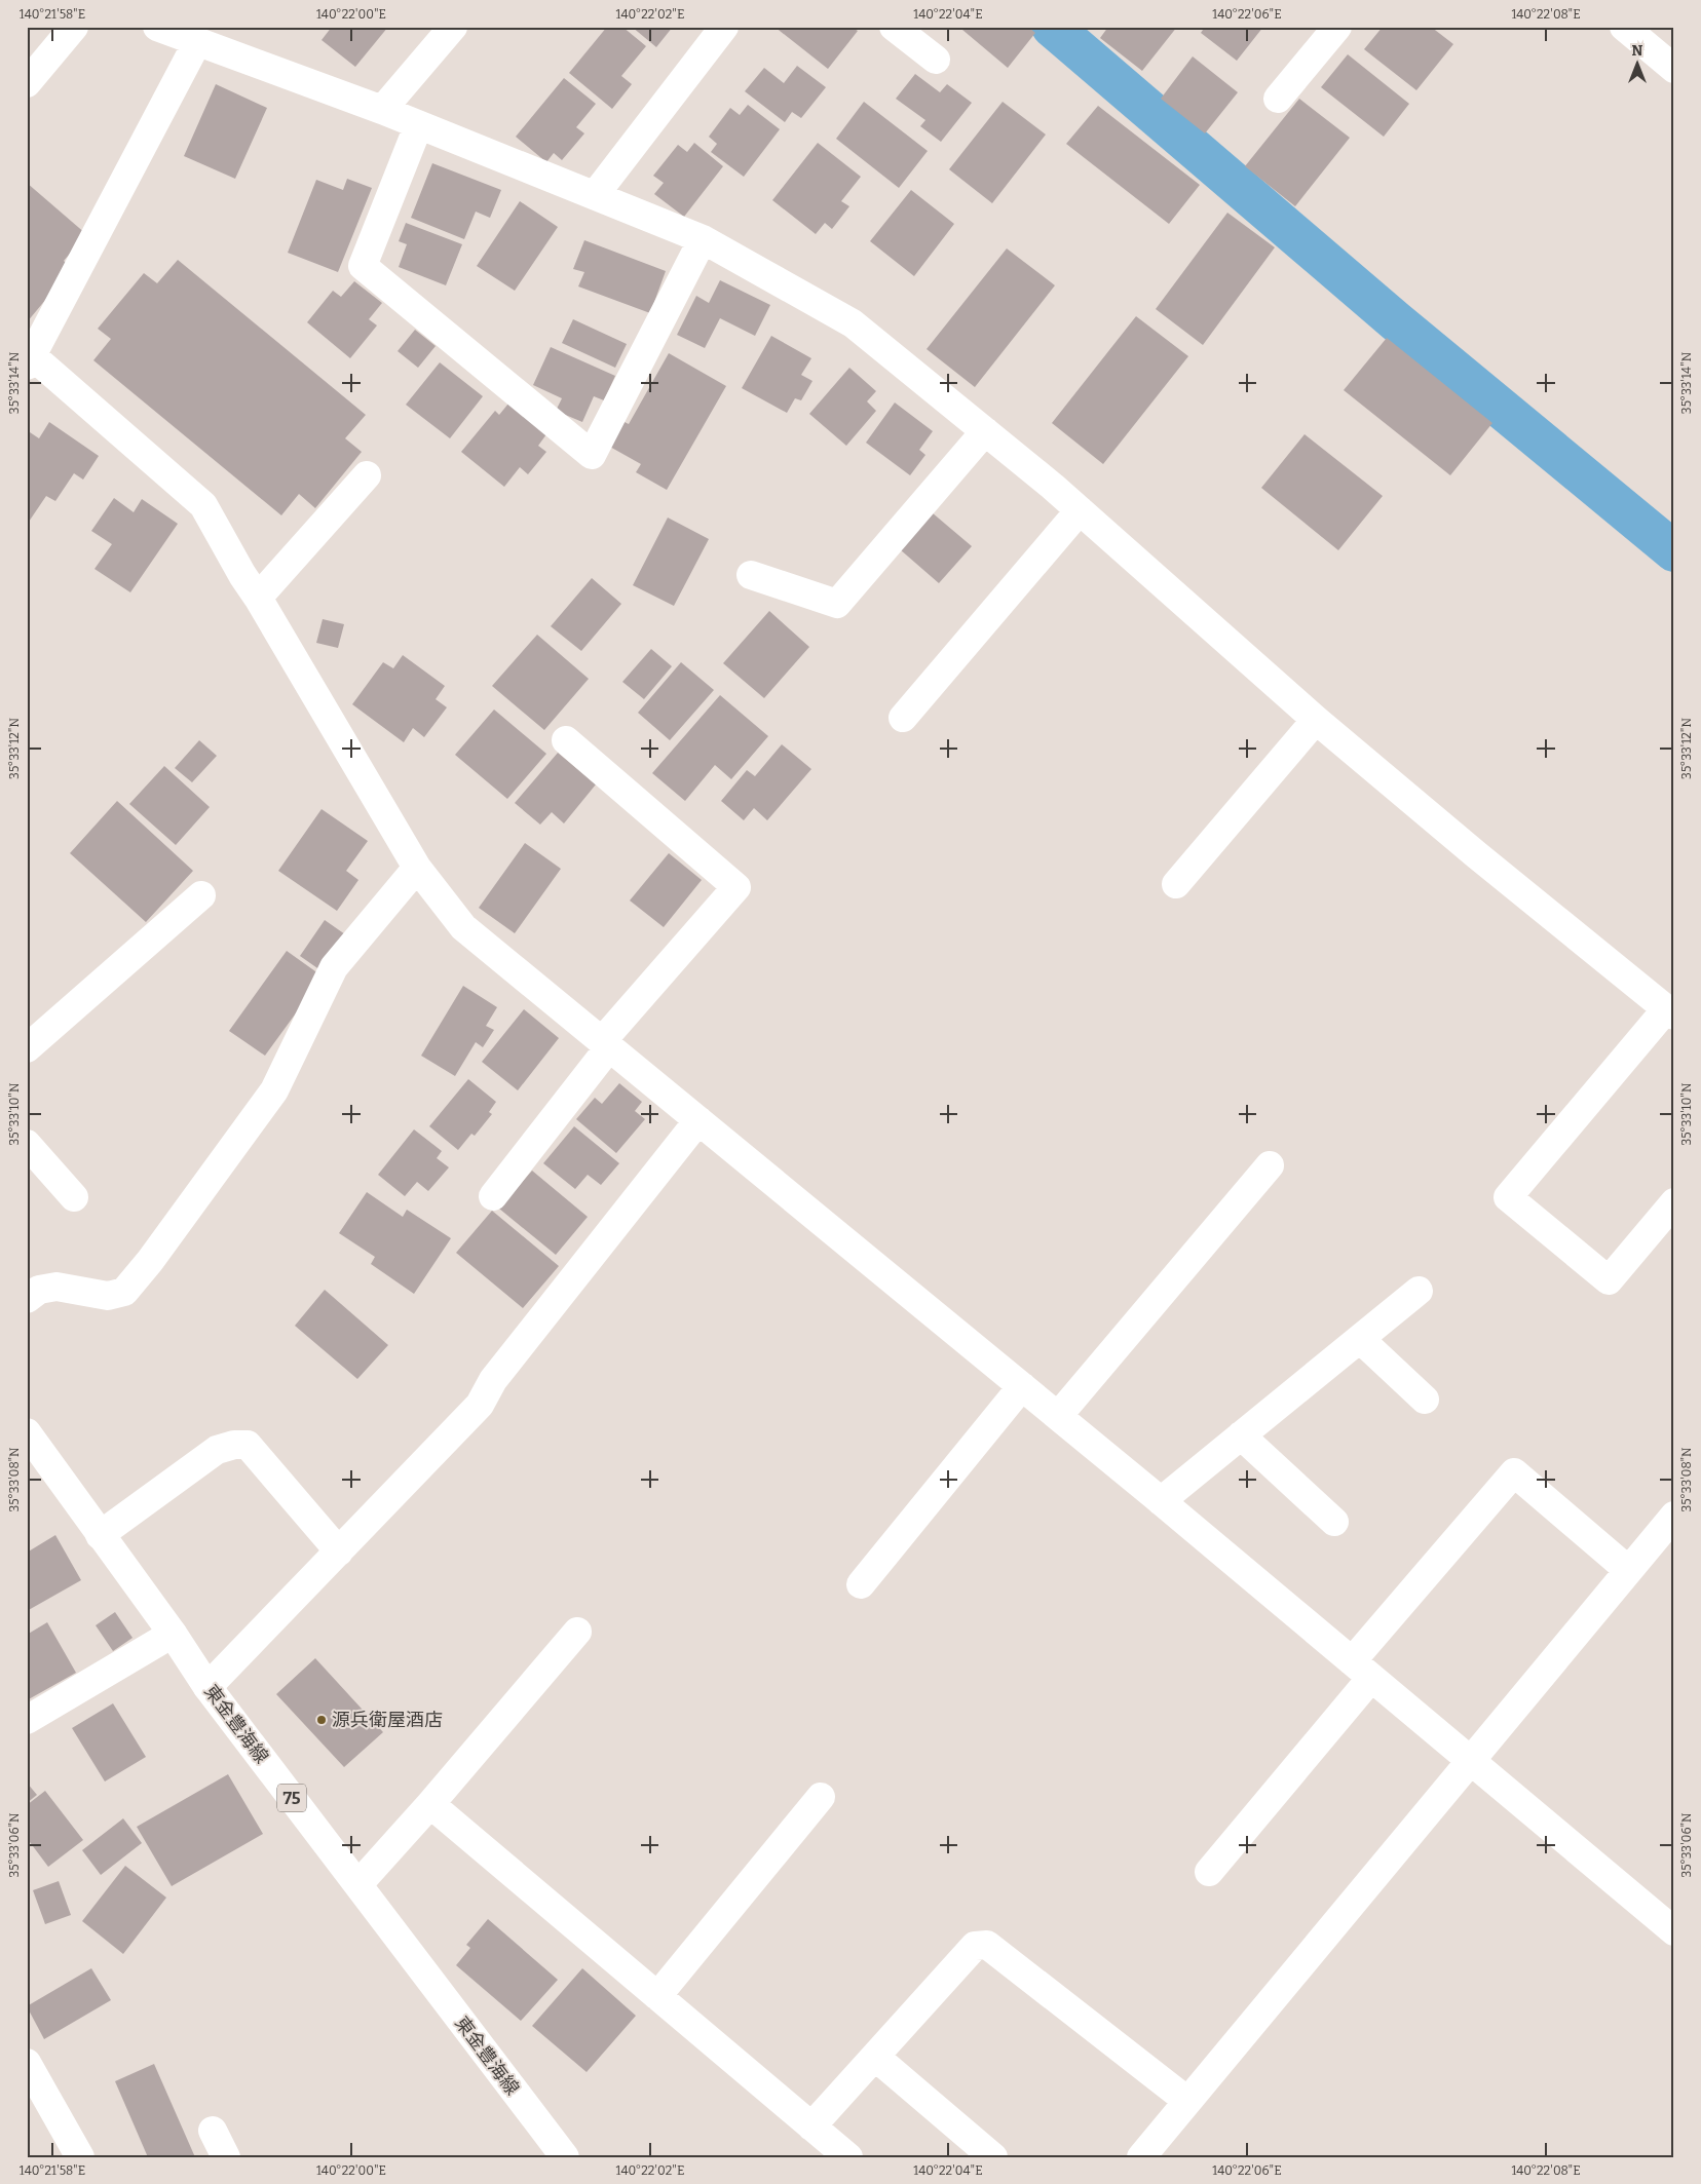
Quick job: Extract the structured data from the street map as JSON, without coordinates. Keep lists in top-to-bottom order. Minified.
{"streets":{"main road":["東金豊海線","75"]},"places":["源兵衛屋酒店"],"north":"top","coordinates":["140°21'58\"E","140°22'00\"E","140°22'02\"E","140°22'04\"E","140°22'06\"E","140°22'08\"E","35°33'14\"N","35°33'12\"N","35°33'10\"N","35°33'08\"N","35°33'06\"N"]}
